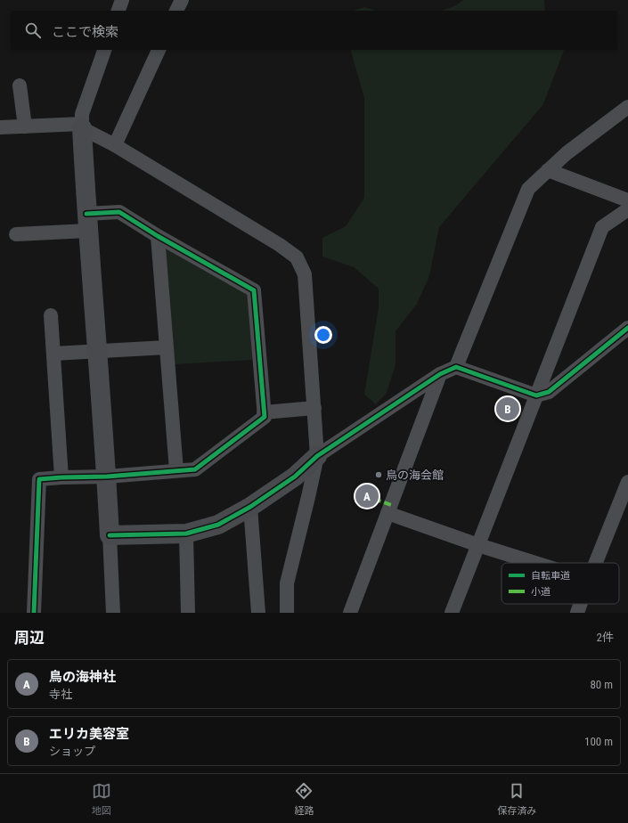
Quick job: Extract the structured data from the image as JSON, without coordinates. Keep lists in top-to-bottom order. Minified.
{"places":["鳥の海会館"],"legend":["自転車道","小道"],"page":{"search":"ここで検索","pins":["B","A"],"heading":["周辺","2件"],"list":[{"mark":"A","name":"鳥の海神社","note":"寺社","value":"80 m"},{"mark":"B","name":"エリカ美容室","note":"ショップ","value":"100 m"}],"nav":["地図","経路","保存済み"]}}
